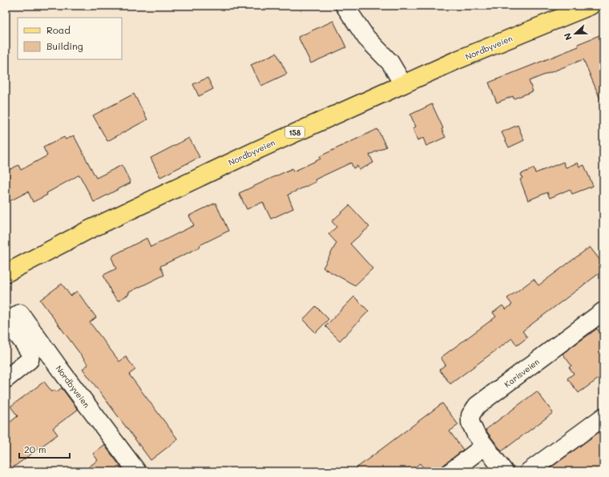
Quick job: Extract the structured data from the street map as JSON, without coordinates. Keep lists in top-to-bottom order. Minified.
{"streets":{"main road":["Nordbyveien","158"],"street":["Karisveien"]},"legend":["Road","Building"],"scale_bar":"20 m","north":"left"}
